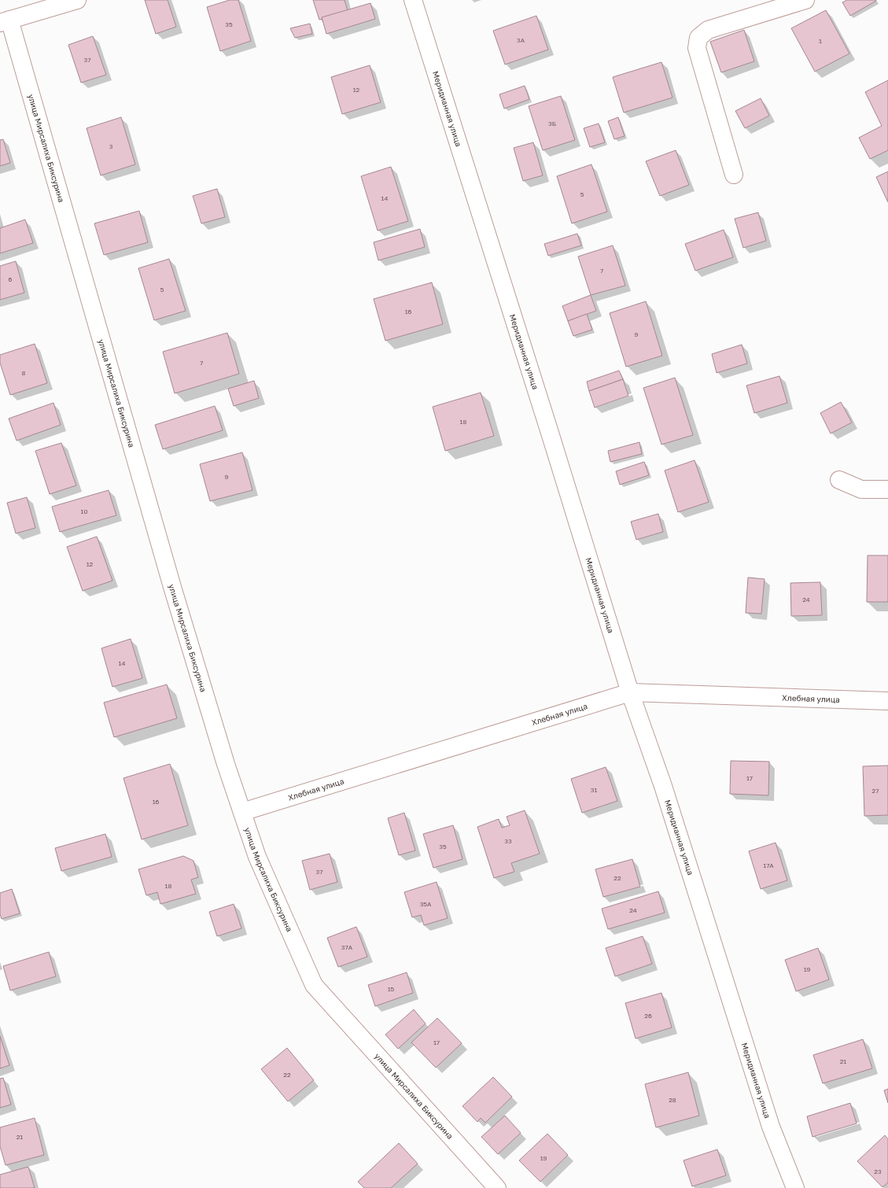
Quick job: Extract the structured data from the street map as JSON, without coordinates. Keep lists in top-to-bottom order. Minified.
{"streets":{"street":["Меридианная улица","улица Мирсалиха Биксурина","Хлебная улица"]},"crossings":[["Меридианная улица","Хлебная улица"],["улица Мирсалиха Биксурина","Хлебная улица"]],"house_numbers":["35","3А","1","37","12","3Б","3","5","14","7","6","5","16","9","7","8","18","9","10","12","24","14","17","31","27","16","33","35","17А","37","22","18","35А","24","37А","19","15","26","17","21","22","28","21","19","23"]}
